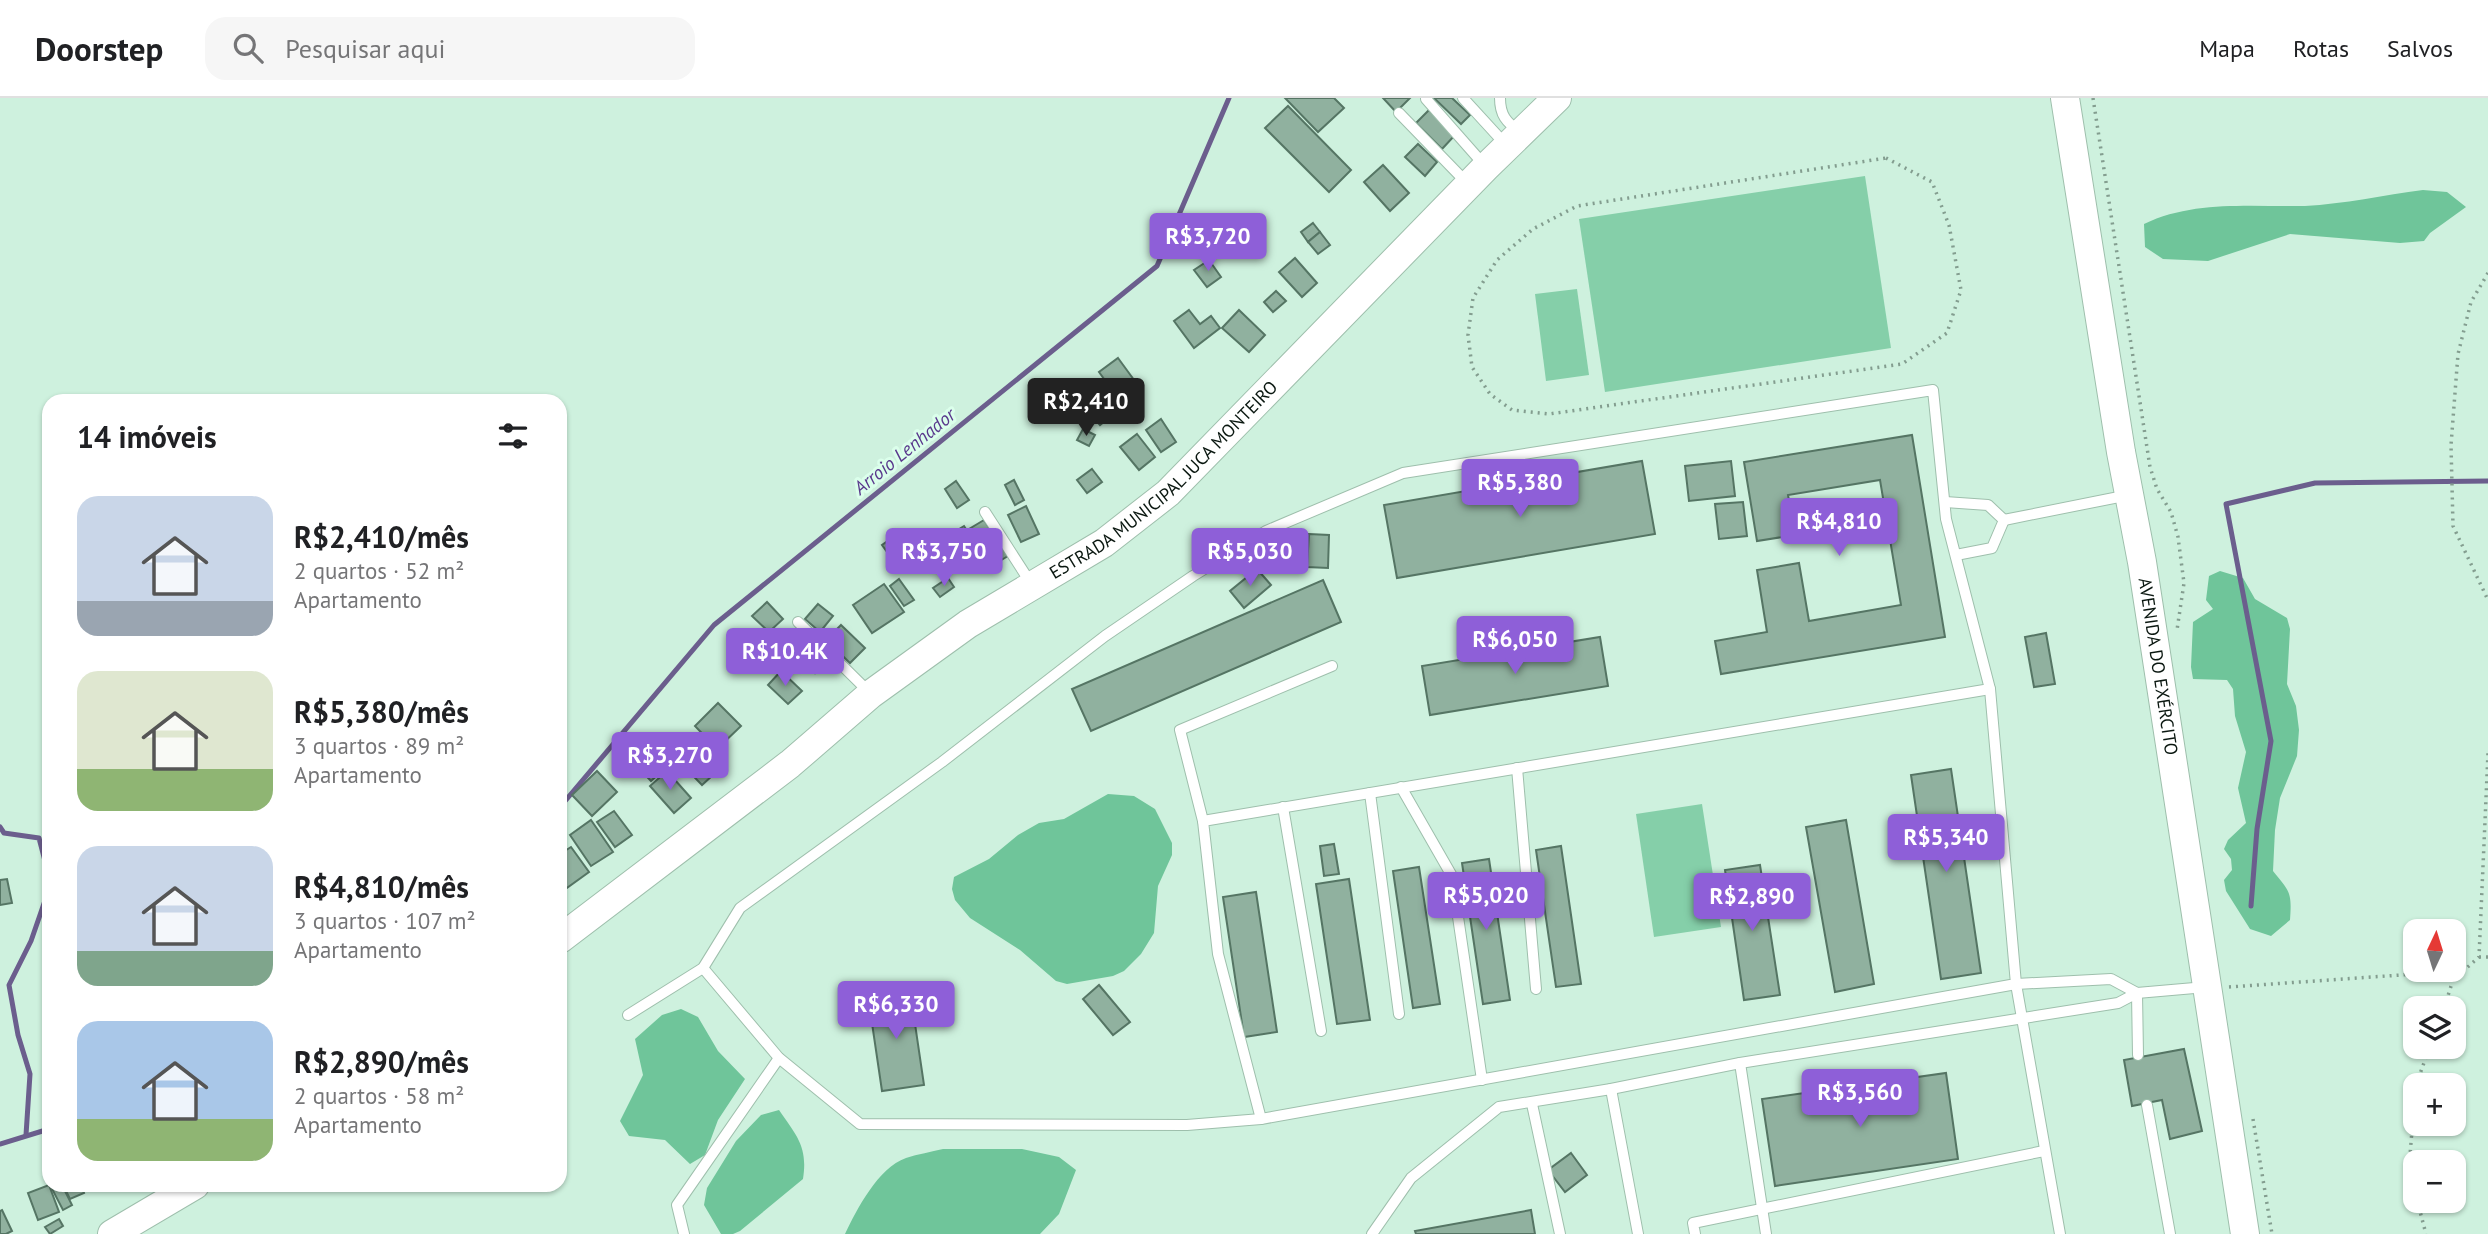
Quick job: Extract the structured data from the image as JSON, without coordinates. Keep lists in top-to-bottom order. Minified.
{"streets":{"street":["ESTRADA MUNICIPAL JUCA MONTEIRO","AVENIDA DO EXÉRCITO"]},"water":["Arroio Lenhador"],"north":"top","page":{"header":"Doorstep","search":"Pesquisar aqui","nav":["Mapa","Rotas","Salvos"],"price":["R$3,720","R$2,410","R$5,380","R$4,810","R$3,750","R$5,030","R$6,050","R$10.4K","R$3,270","R$5,340","R$5,020","R$2,890","R$6,330","R$3,560"],"heading":"14 imóveis","list":[{"name":"R$2,410/mês","note":"2 quartos · 52 m² · Apartamento"},{"name":"R$5,380/mês","note":"3 quartos · 89 m² · Apartamento"},{"name":"R$4,810/mês","note":"3 quartos · 107 m² · Apartamento"},{"name":"R$2,890/mês","note":"2 quartos · 58 m² · Apartamento"}],"map_buttons":["+","−"]}}
